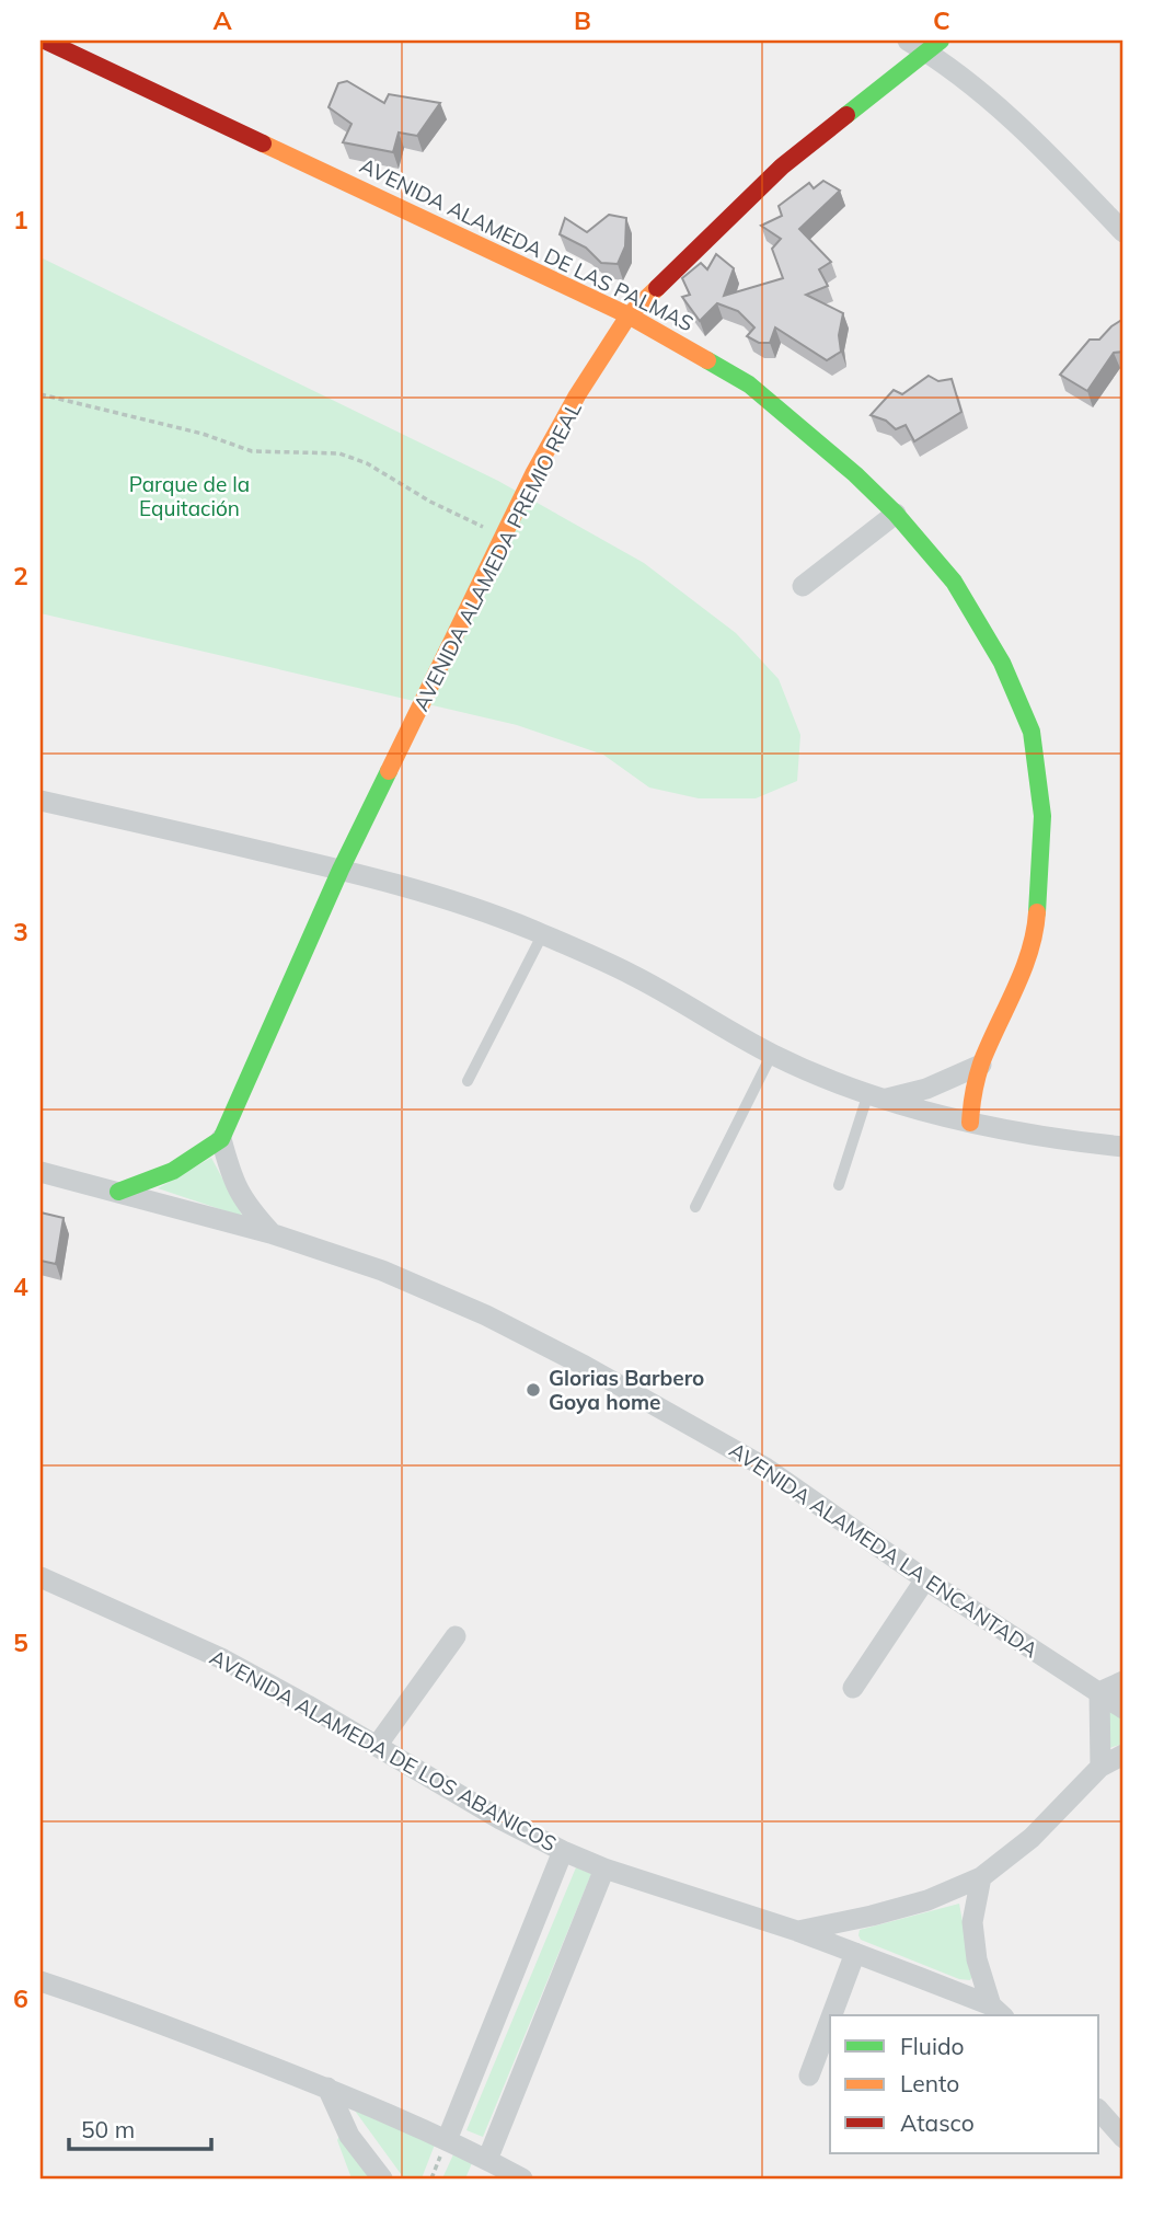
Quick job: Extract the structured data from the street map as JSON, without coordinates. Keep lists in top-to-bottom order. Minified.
{"streets":{"street":["AVENIDA ALAMEDA DE LAS PALMAS","AVENIDA ALAMEDA PREMIO REAL","AVENIDA ALAMEDA LA ENCANTADA","AVENIDA ALAMEDA DE LOS ABANICOS"]},"crossings":[["AVENIDA ALAMEDA DE LAS PALMAS","AVENIDA ALAMEDA PREMIO REAL"],["AVENIDA ALAMEDA PREMIO REAL","AVENIDA ALAMEDA LA ENCANTADA"]],"parks":["Parque de la Equitación"],"places":["Glorias Barbero Goya home"],"legend":["Fluido","Lento","Atasco"],"scale_bar":"50 m","grid":{"columns":["A","B","C"],"rows":["1","2","3","4","5","6"]}}
